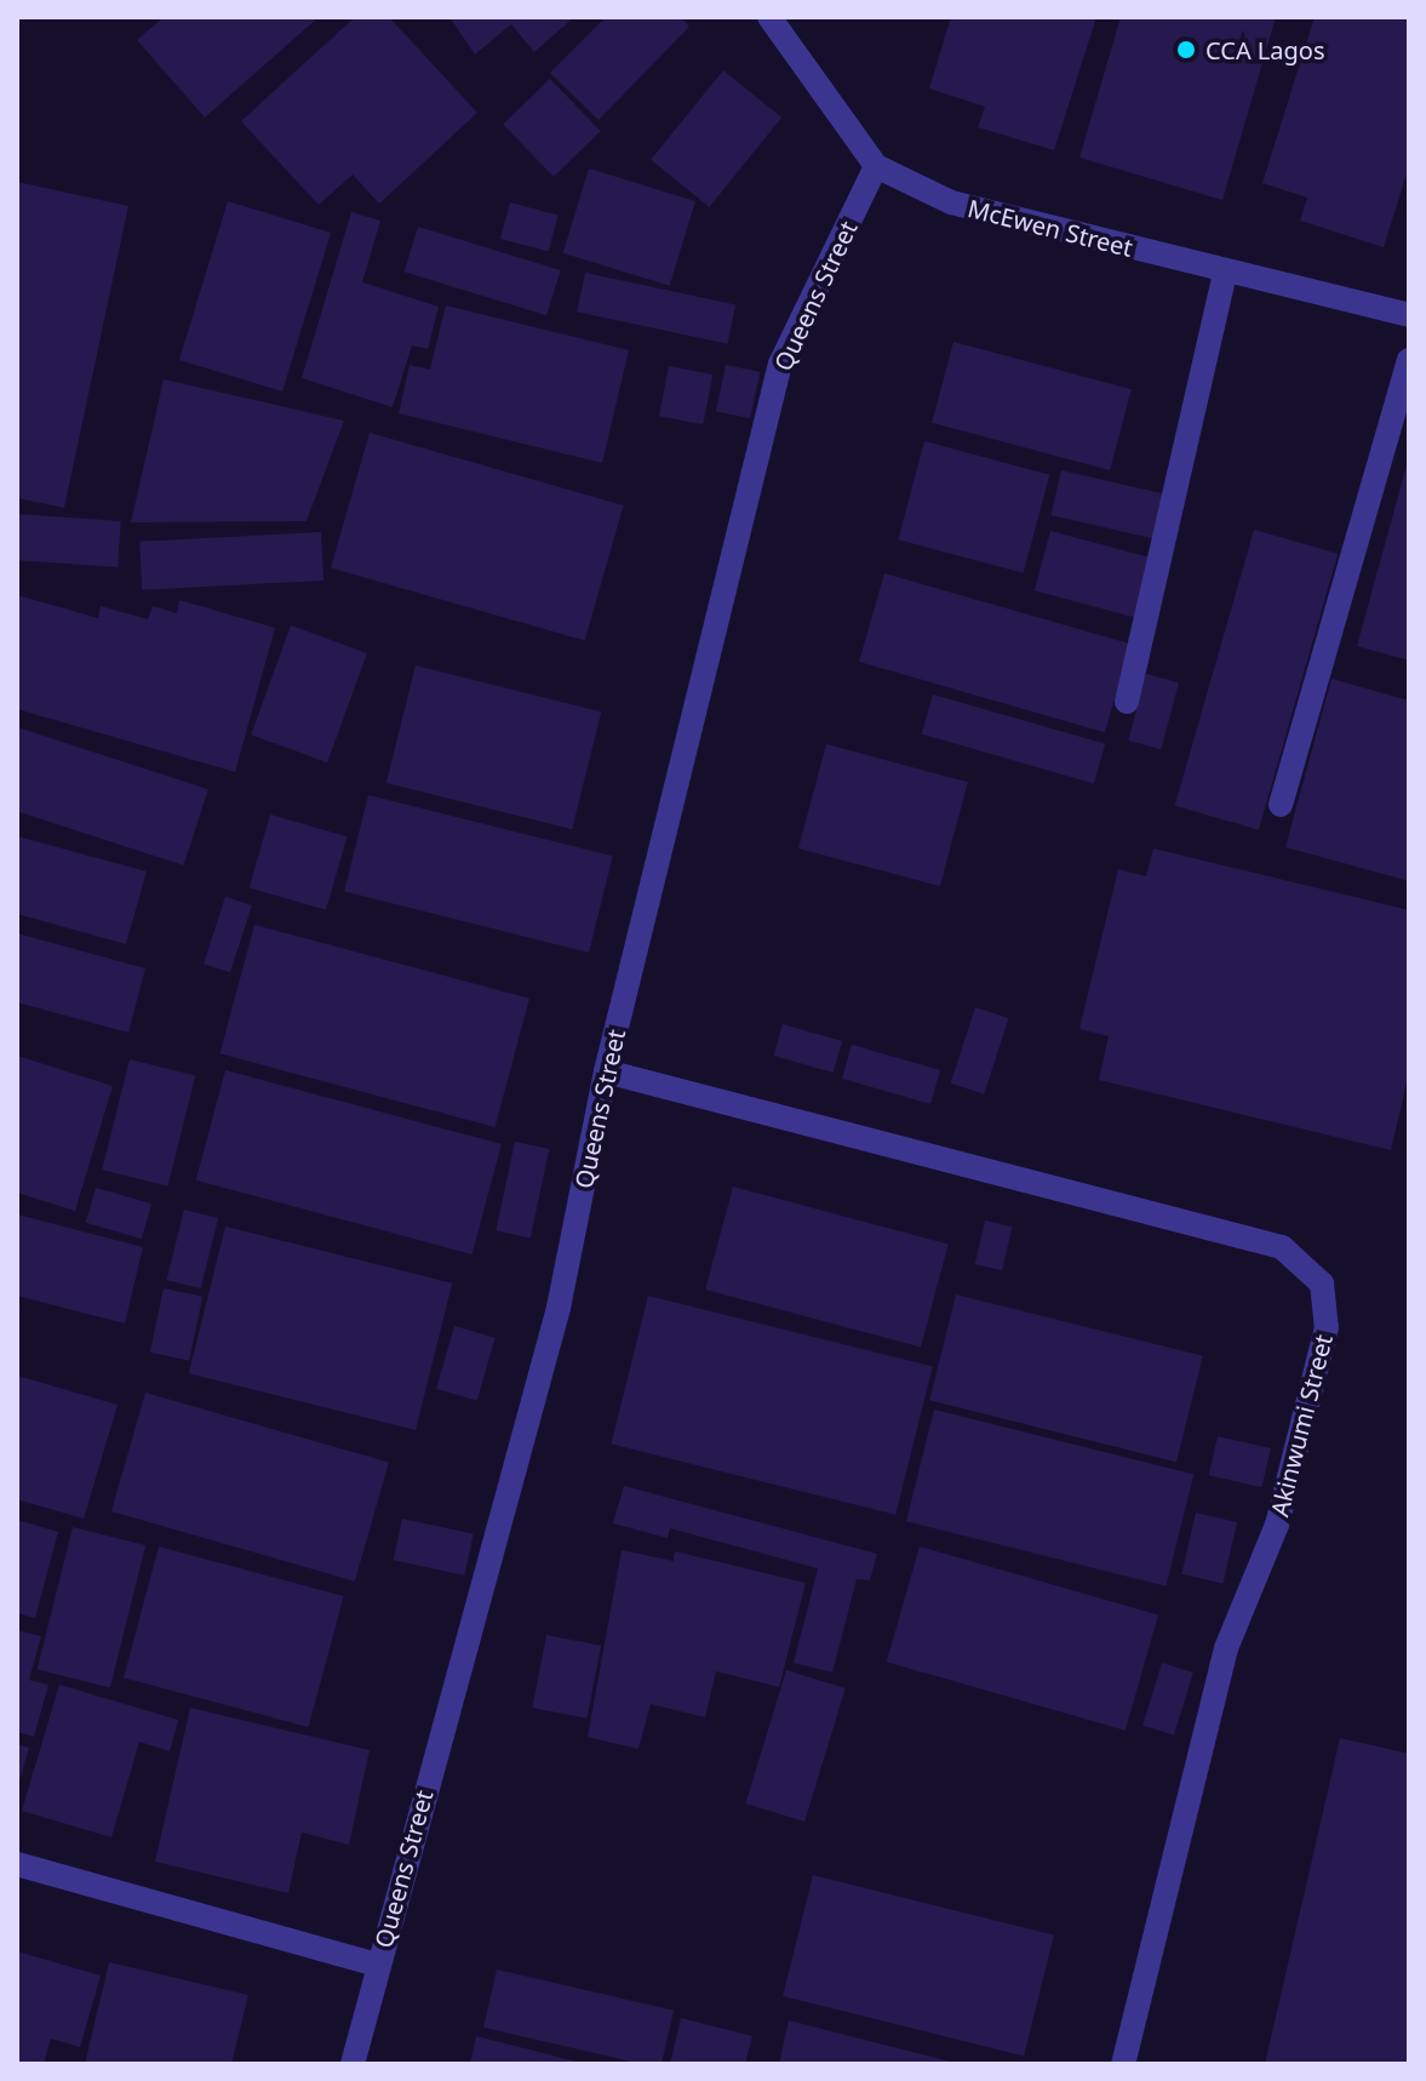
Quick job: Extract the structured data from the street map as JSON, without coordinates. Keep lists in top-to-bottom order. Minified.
{"streets":{"street":["McEwen Street","Queens Street","Akinwumi Street"]},"crossings":[["McEwen Street","Queens Street"],["Queens Street","Akinwumi Street"]],"places":["CCA Lagos"]}
